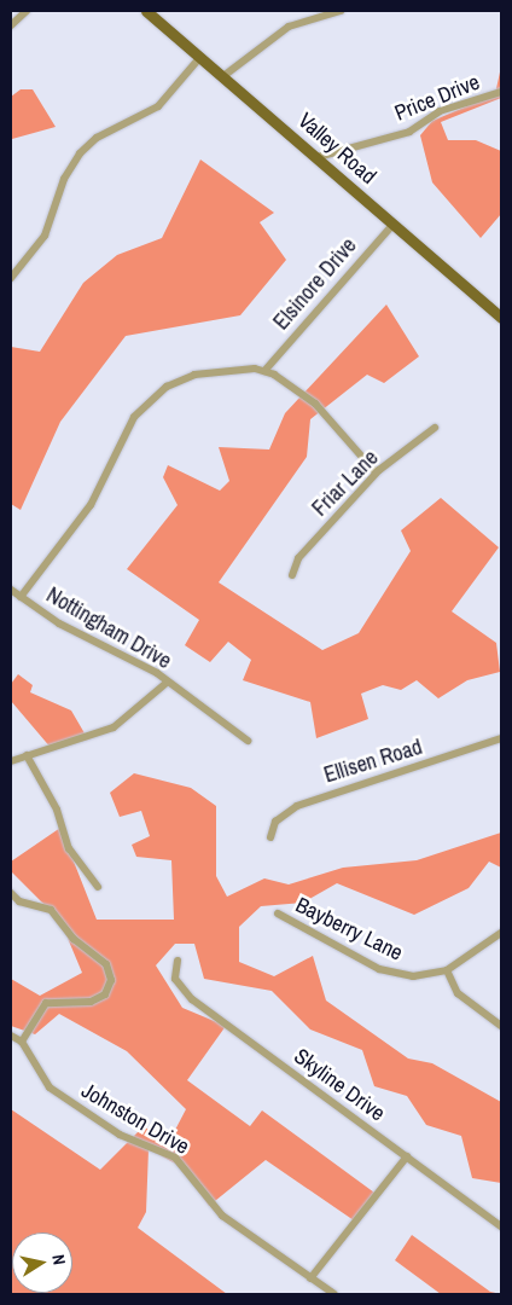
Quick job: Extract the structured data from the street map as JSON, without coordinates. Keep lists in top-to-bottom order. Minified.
{"streets":{"main road":["Valley Road"],"street":["Price Drive","Elsinore Drive","Friar Lane","Nottingham Drive","Ellisen Road","Bayberry Lane","Skyline Drive","Johnston Drive"]},"crossings":[["Price Drive","Valley Road"],["Valley Road","Elsinore Drive"]],"north":"right"}
